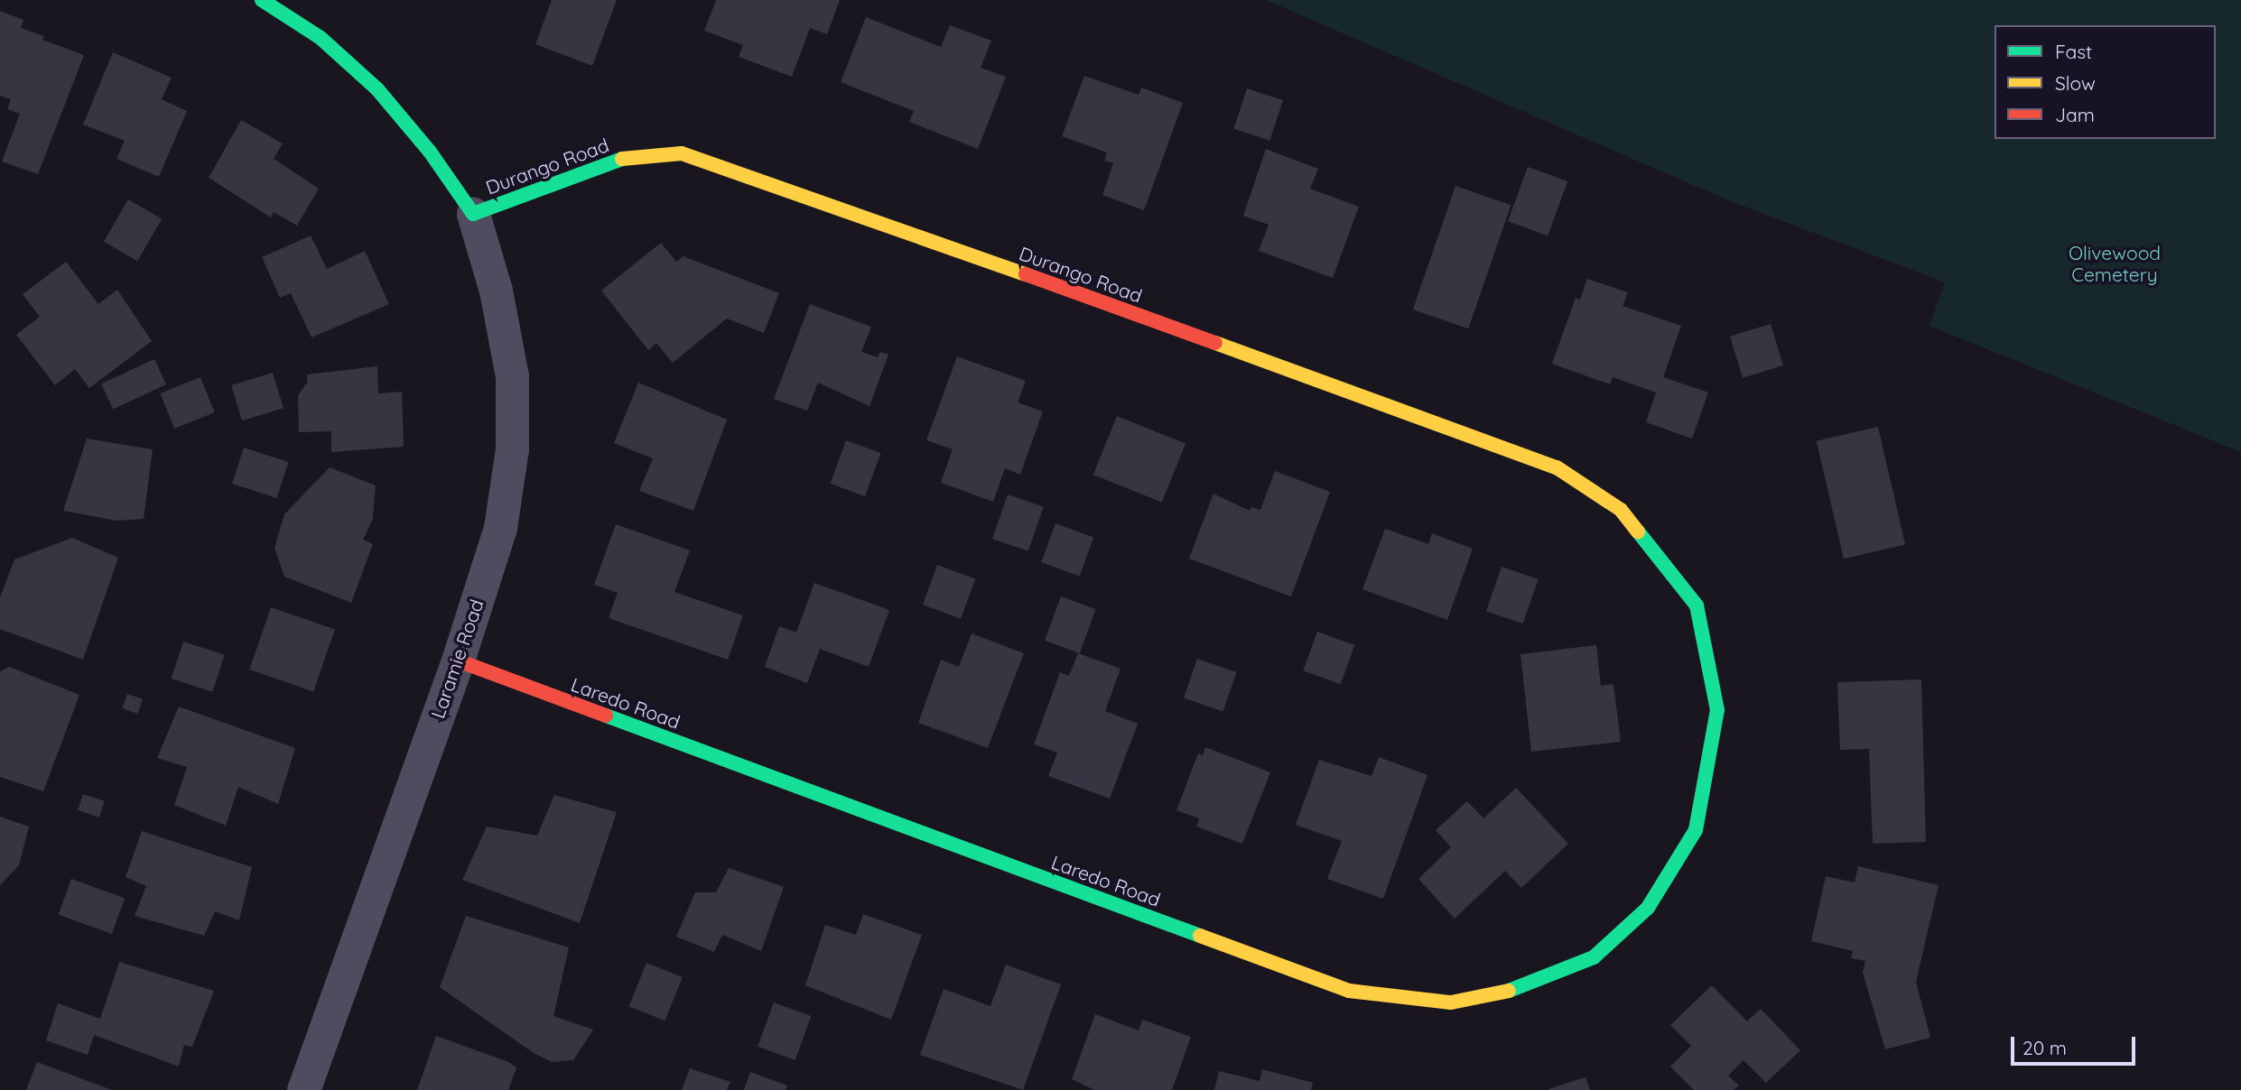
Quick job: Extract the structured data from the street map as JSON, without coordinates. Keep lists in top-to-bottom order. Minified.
{"streets":{"street":["Durango Road","Laramie Road","Laredo Road"]},"crossings":[["Durango Road","Laramie Road"],["Durango Road","Laredo Road"],["Laramie Road","Laredo Road"]],"parks":["Olivewood Cemetery"],"legend":["Fast","Slow","Jam"],"scale_bar":"20 m"}
